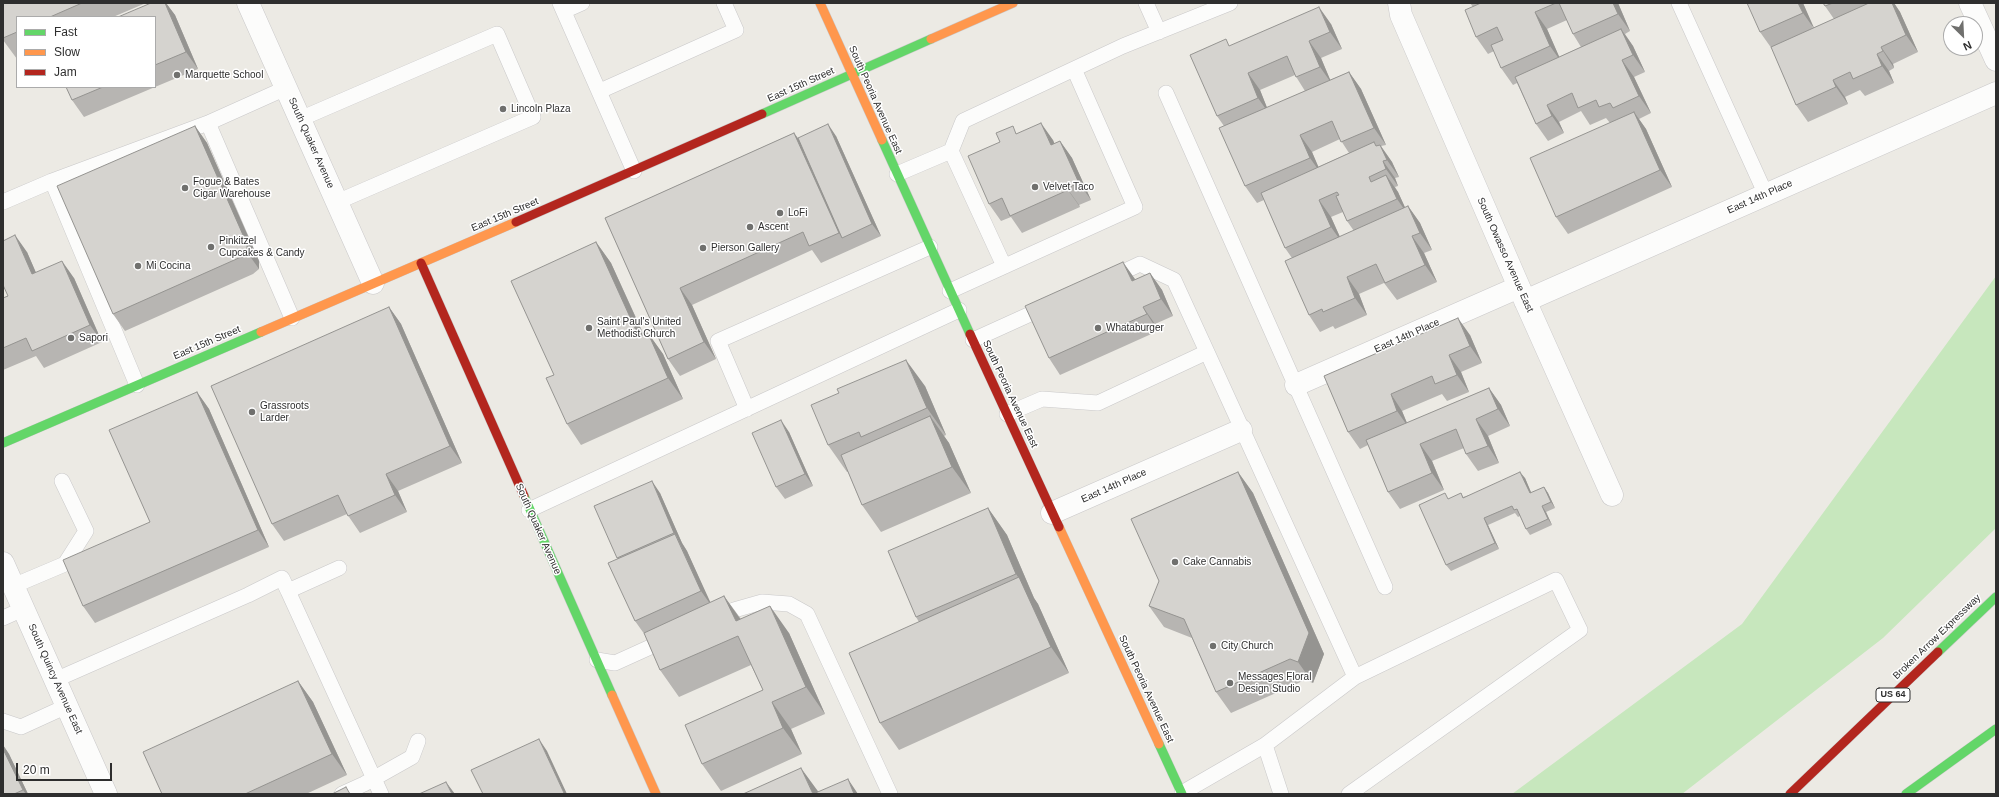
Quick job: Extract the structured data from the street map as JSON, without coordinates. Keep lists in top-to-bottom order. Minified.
{"streets":{"main road":["East 15th Street","South Peoria Avenue East","South Quaker Avenue","Broken Arrow Expressway","US 64"],"street":["East 14th Place","South Owasso Avenue East","South Quincy Avenue East"]},"crossings":[["East 15th Street","South Peoria Avenue East"],["East 15th Street","South Quaker Avenue"],["South Peoria Avenue East","East 14th Place"],["East 14th Place","South Owasso Avenue East"]],"places":["Marquette School","Lincoln Plaza","Velvet Taco","Fogue & Bates Cigar Warehouse","LoFi","Ascent","Pinkitzel Cupcakes & Candy","Pierson Gallery","Mi Cocina","Saint Paul's United Methodist Church","Whataburger","Sapori","Grassroots Larder","Cake Cannabis","City Church","Messages Floral Design Studio"],"legend":["Fast","Slow","Jam"],"scale_bar":"20 m","north":"bottom right"}
